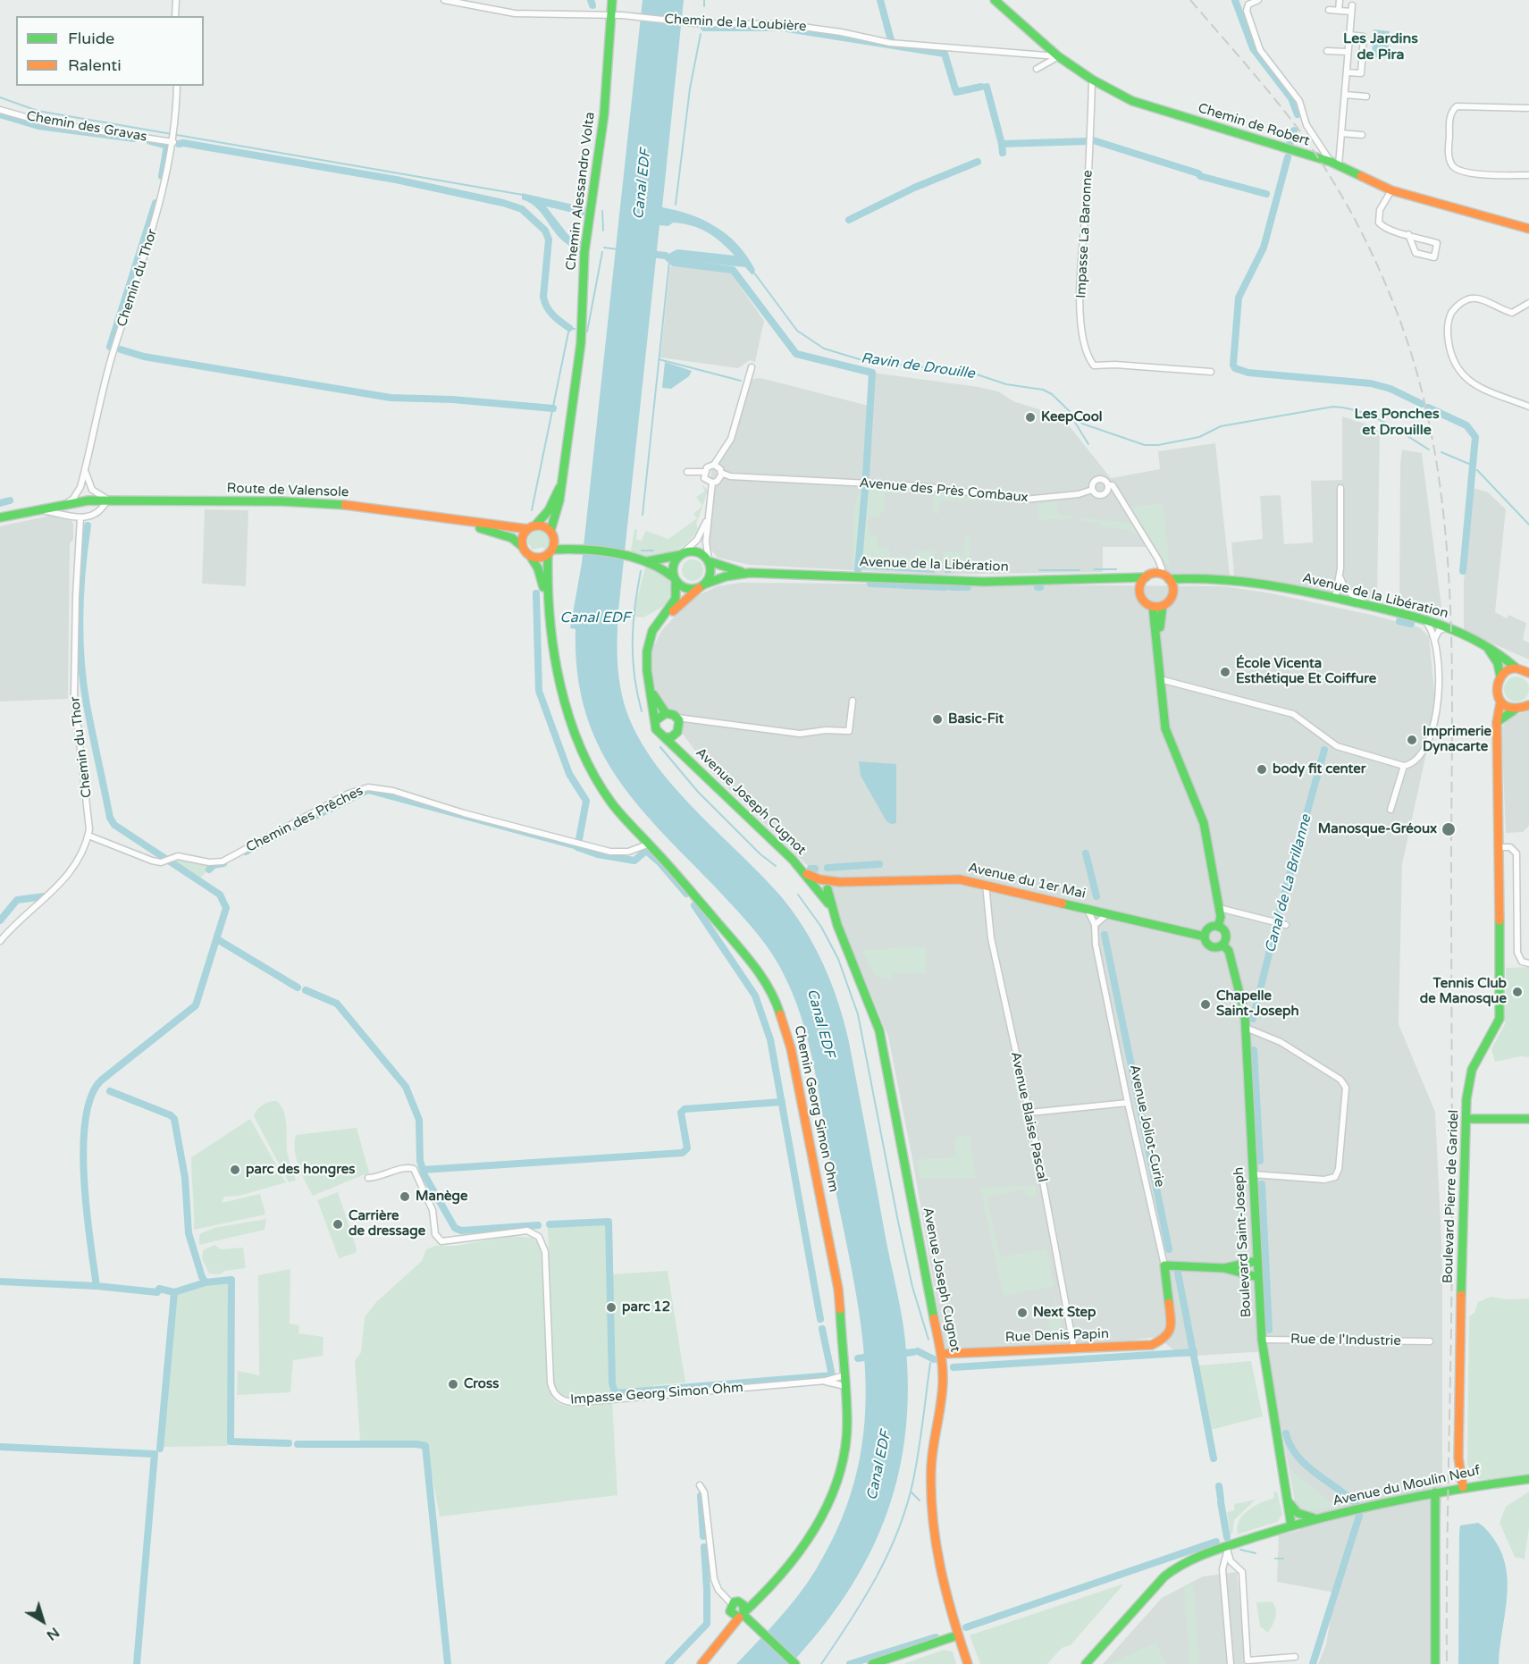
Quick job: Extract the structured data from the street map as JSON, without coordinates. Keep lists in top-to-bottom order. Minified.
{"streets":{"street":["Chemin de la Loubière","Chemin de Robert","Chemin des Gravas","Chemin Alessandro Volta","Impasse La Baronne","Chemin du Thor","Route de Valensole","Avenue des Près Combaux","Avenue de la Libération","Avenue Joseph Cugnot","Chemin des Prêches","Avenue du 1er Mai","Chemin Georg Simon Ohm","Avenue Blaise Pascal","Avenue Joliot-Curie","Boulevard Pierre de Garidel","Boulevard Saint-Joseph","Rue Denis Papin","Rue de l'Industrie","Impasse Georg Simon Ohm","Avenue du Moulin Neuf"]},"crossings":[["Chemin de la Loubière","Chemin de Robert"],["Chemin de la Loubière","Chemin Alessandro Volta"],["Chemin de Robert","Impasse La Baronne"],["Chemin des Gravas","Chemin du Thor"],["Chemin Alessandro Volta","Route de Valensole"],["Chemin Alessandro Volta","Chemin Georg Simon Ohm"],["Chemin du Thor","Route de Valensole"],["Chemin du Thor","Chemin des Prêches"],["Route de Valensole","Chemin Georg Simon Ohm"],["Avenue Joseph Cugnot","Avenue du 1er Mai"],["Avenue Joseph Cugnot","Rue Denis Papin"],["Chemin des Prêches","Chemin Georg Simon Ohm"],["Avenue du 1er Mai","Avenue Blaise Pascal"],["Avenue du 1er Mai","Avenue Joliot-Curie"],["Avenue du 1er Mai","Boulevard Saint-Joseph"],["Chemin Georg Simon Ohm","Impasse Georg Simon Ohm"],["Avenue Blaise Pascal","Rue Denis Papin"],["Avenue Joliot-Curie","Rue Denis Papin"],["Boulevard Pierre de Garidel","Avenue du Moulin Neuf"],["Boulevard Saint-Joseph","Rue de l'Industrie"],["Boulevard Saint-Joseph","Avenue du Moulin Neuf"]],"districts":["Les Jardins de Pira","Les Ponches et Drouille"],"water":["Canal EDF","Ravin de Drouille","Canal de La Brillanne"],"places":["KeepCool","École Vicenta Esthétique Et Coiffure","Basic-Fit","Imprimerie Dynacarte","body fit center","Manosque-Gréoux","Tennis Club de Manosque","Chapelle Saint-Joseph","parc des hongres","Manège","Carrière de dressage","parc 12","Next Step","Cross"],"legend":["Fluide","Ralenti"],"north":"bottom right"}
